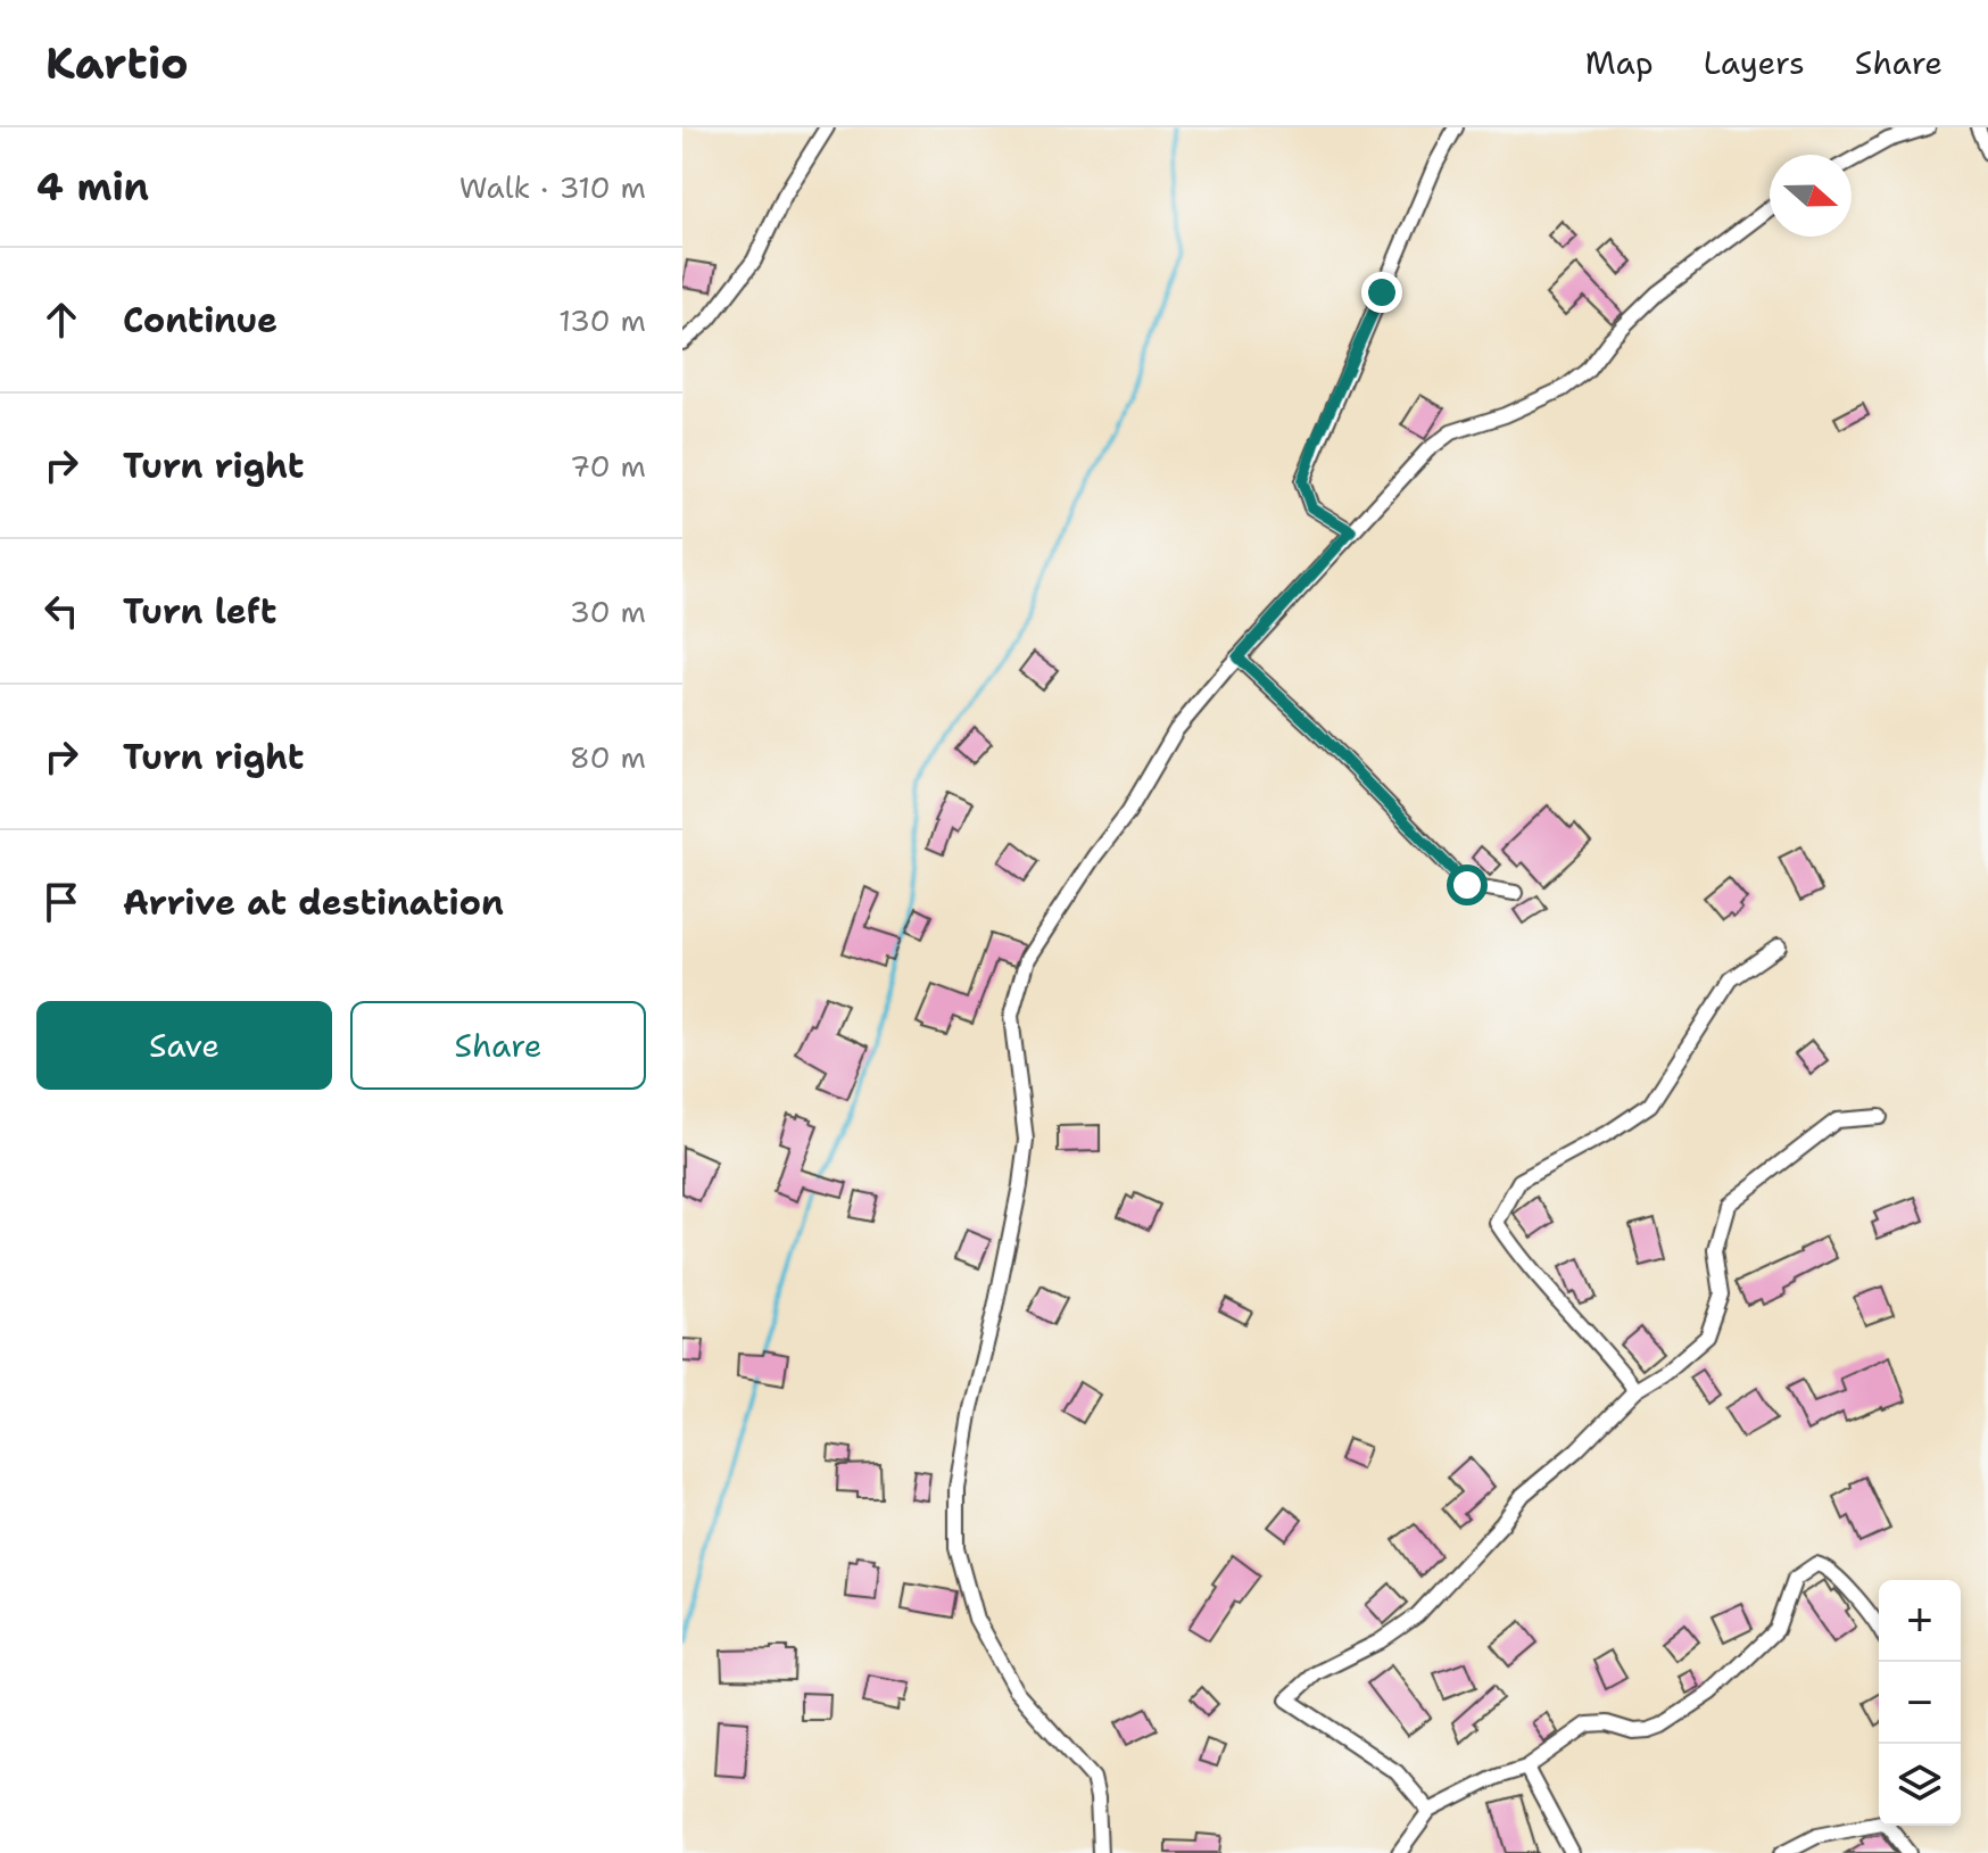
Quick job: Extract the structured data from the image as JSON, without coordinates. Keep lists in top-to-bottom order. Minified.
{"north":"right","page":{"header":"Kartio","nav":["Map","Layers","Share"],"heading":["4 min","Walk · 310 m"],"list":[["Continue","130 m"],["Turn right","70 m"],["Turn left","30 m"],["Turn right","80 m"],"Arrive at destination"],"buttons":["Save","Share"],"map_buttons":["+","−"]}}
